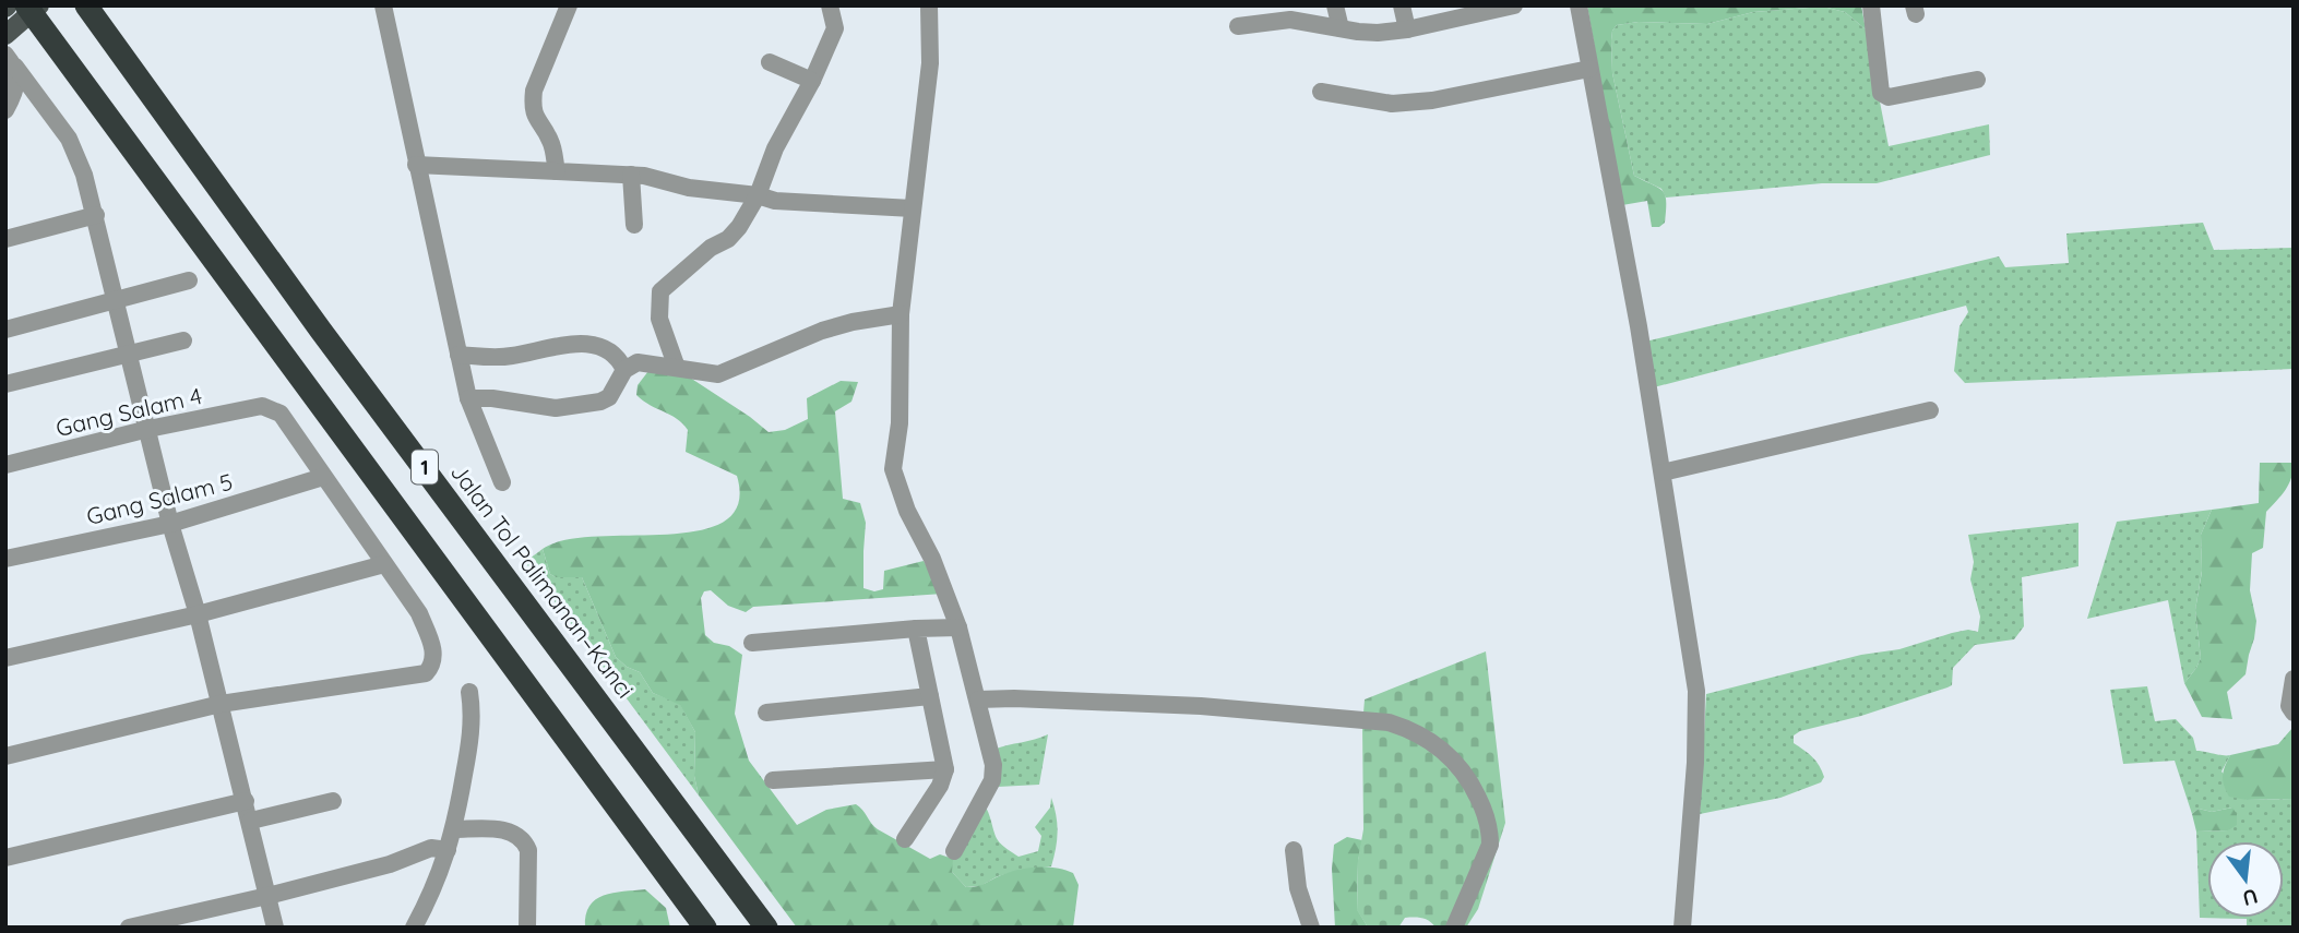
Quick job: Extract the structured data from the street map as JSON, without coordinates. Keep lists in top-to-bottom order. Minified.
{"streets":{"highway":["1","Jalan Tol Palimanan–Kanci"],"street":["Gang Salam 4","Gang Salam 5"]},"crossings":[["Gang Salam 4","Gang Salam 5"]],"north":"bottom"}
